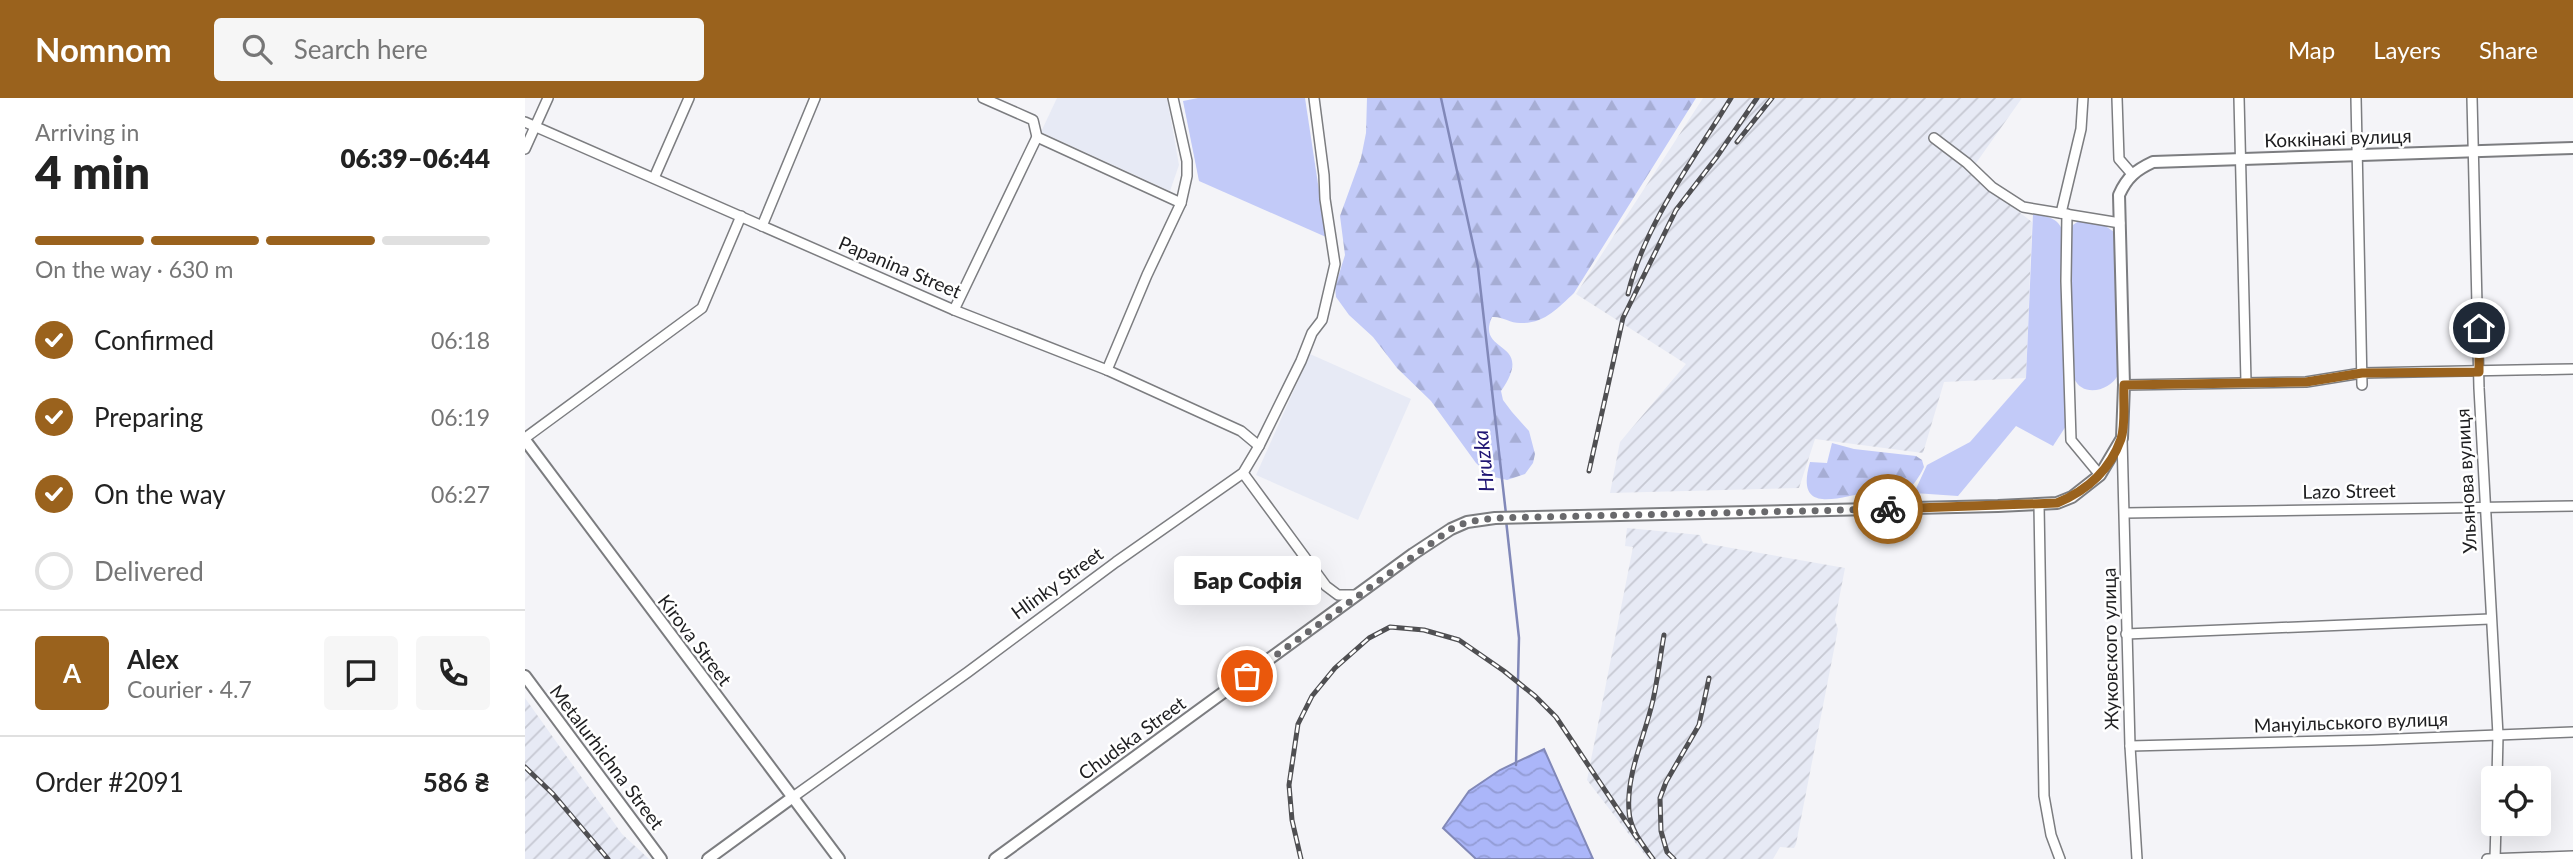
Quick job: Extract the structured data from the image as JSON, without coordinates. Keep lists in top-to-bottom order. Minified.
{"streets":{"street":["Коккінакі вулиця","Papanina Street","Ульянова вулиця","Lazo Street","Hlinky Street","Kirova Street","Жуковского улица","Мануільського вулиця","Chudska Street","Metalurhichna Street"]},"crossings":[["Коккінакі вулиця","Ульянова вулиця"],["Papanina Street","Hlinky Street"],["Ульянова вулиця","Lazo Street"],["Ульянова вулиця","Мануільського вулиця"],["Lazo Street","Жуковского улица"],["Hlinky Street","Kirova Street"],["Жуковского улица","Мануільського вулиця"]],"water":["Hruzka"],"places":["Бар Софія"],"page":{"header":"Nomnom","search":"Search here","nav":["Map","Layers","Share"],"heading":["4 min","Arriving in","06:39–06:44"],"panel":["Alex","Courier · 4.7","Order #2091","586 ₴"],"bar":"On the way · 630 m","list":[["Confirmed","06:18"],["Preparing","06:19"],["On the way","06:27"],"Delivered"],"bubble":"Бар Софія","round":"A"}}
